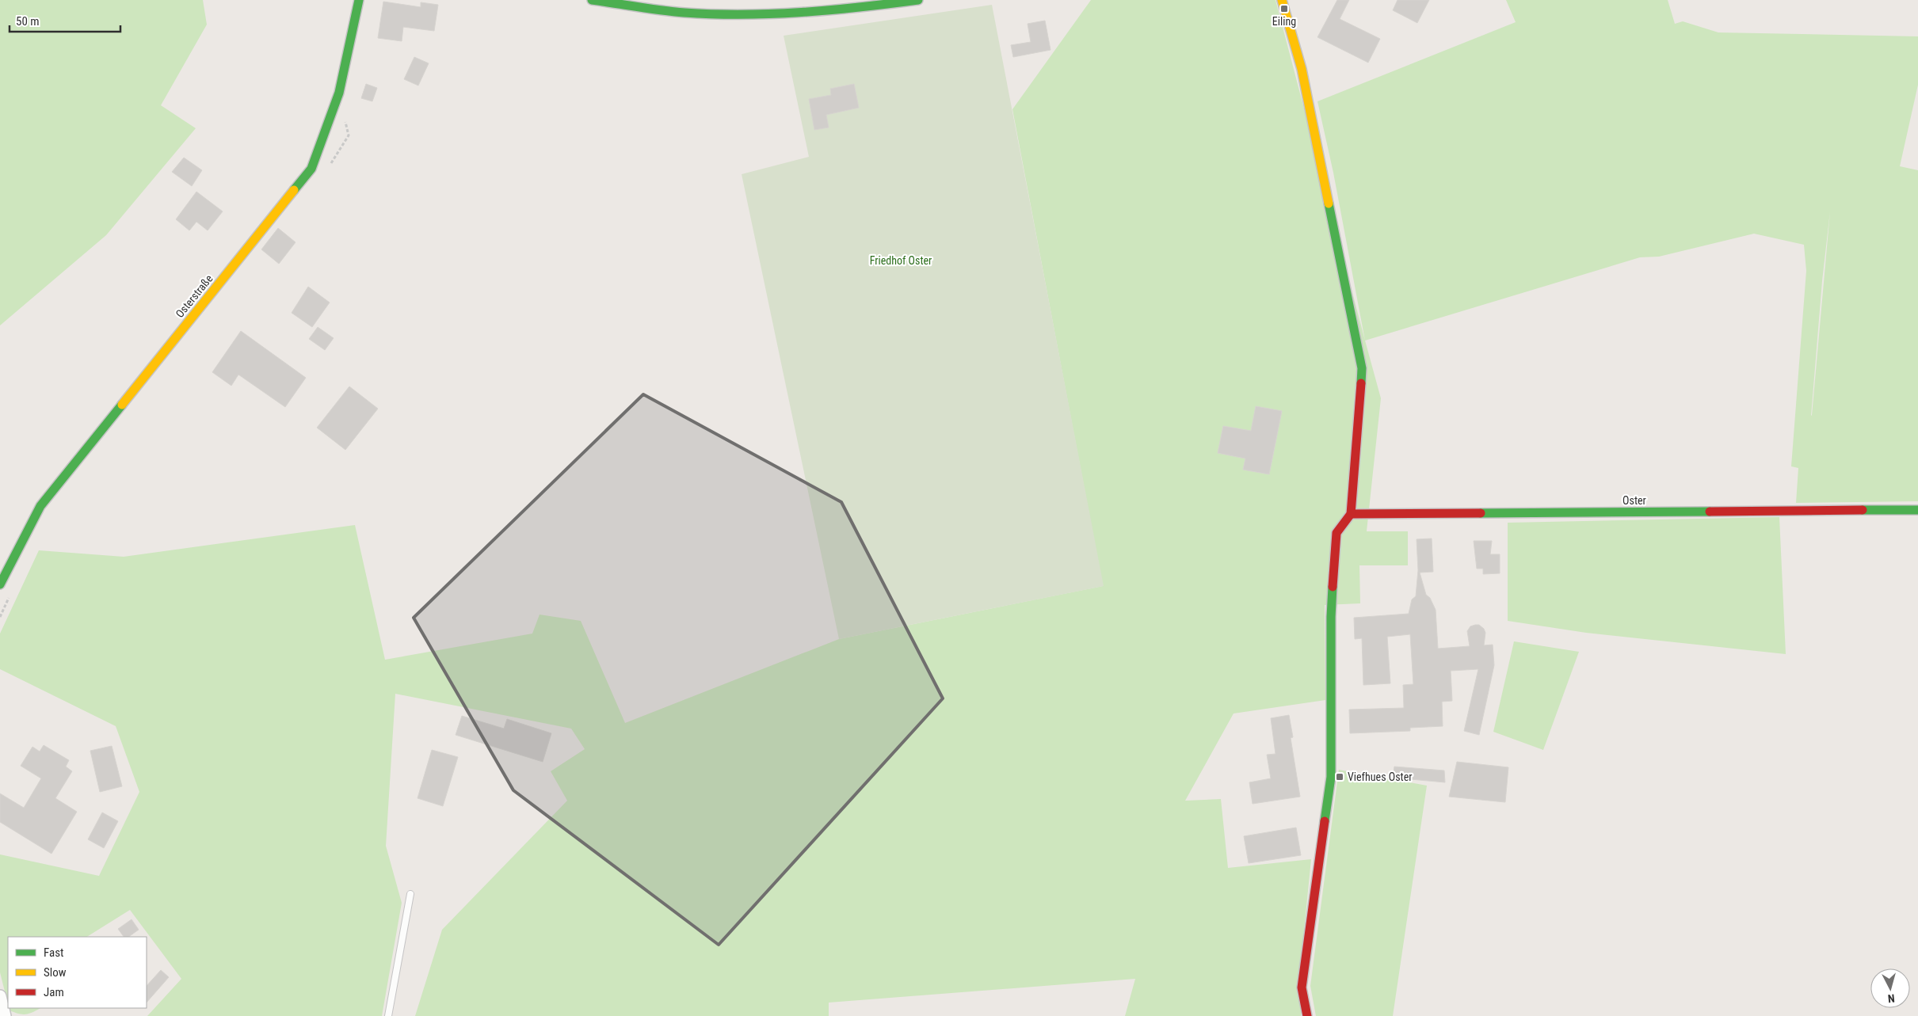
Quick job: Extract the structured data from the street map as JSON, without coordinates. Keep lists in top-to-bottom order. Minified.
{"streets":{"street":["Osterstraße","Oster"]},"parks":["Friedhof Oster"],"places":{"transit":["Eiling","Viefhues Oster"]},"legend":["Fast","Slow","Jam"],"scale_bar":"50 m","north":"bottom"}
